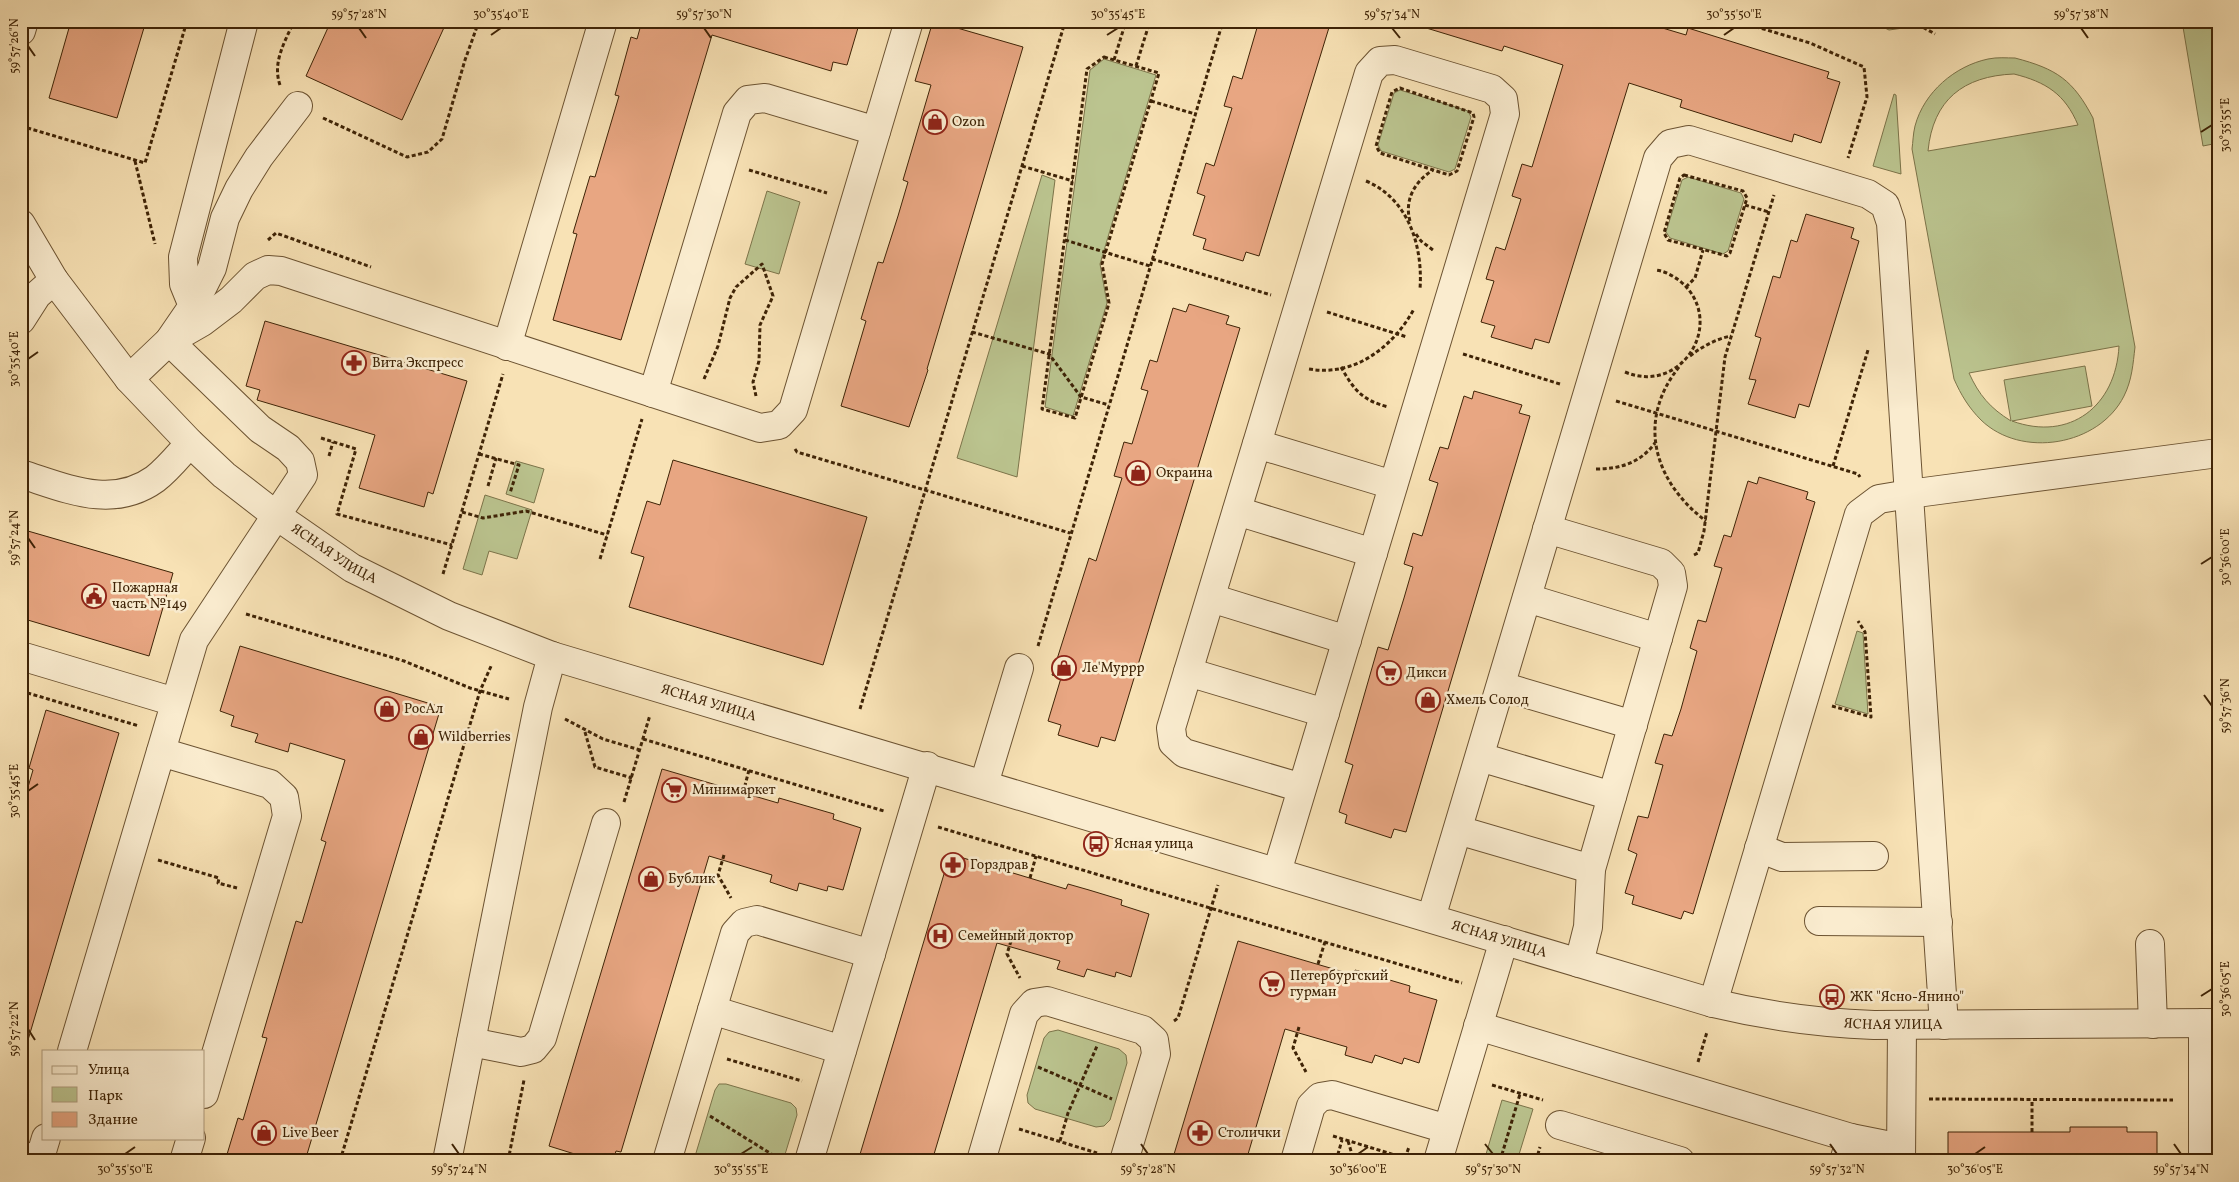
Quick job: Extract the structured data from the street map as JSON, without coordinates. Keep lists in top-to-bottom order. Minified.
{"streets":{"street":["ЯСНАЯ УЛИЦА"]},"places":{"shop":["Ozon","Окраина","Ле'Муррр","Хмель Солод","РосАл","Wildberries","Бублик","Live Beer"],"pharmacy":["Вита Экспресс","Горздрав","Столички"],"public building":["Пожарная чаcть №149"],"supermarket":["Дикси","Минимаркет","Петербургский гурман"],"bus stop":["Ясная улица","ЖК \"Ясно-Янино\""],"hospital":["Семейный доктор"]},"legend":["Улица","Парк","Здание"],"coordinates":["59°57'28\"N","30°35'40\"E","59°57'30\"N","30°35'45\"E","59°57'34\"N","30°35'50\"E","59°57'38\"N","59°57'26\"N","30°35'55\"E","59°57'24\"N","30°36'00\"E","59°57'36\"N","30°36'05\"E","59°57'22\"N","59°57'32\"N"]}
